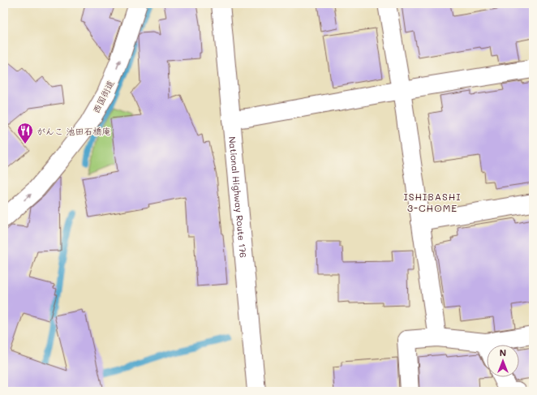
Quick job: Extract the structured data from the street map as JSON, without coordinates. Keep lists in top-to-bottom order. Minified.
{"streets":{"main road":["西国街道","National Highway Route 176"]},"one_way":["西国街道"],"districts":["ISHIBASHI 3-CHOME"],"places":{"restaurant":["がんこ 池田石橋庵"]},"north":"top"}
